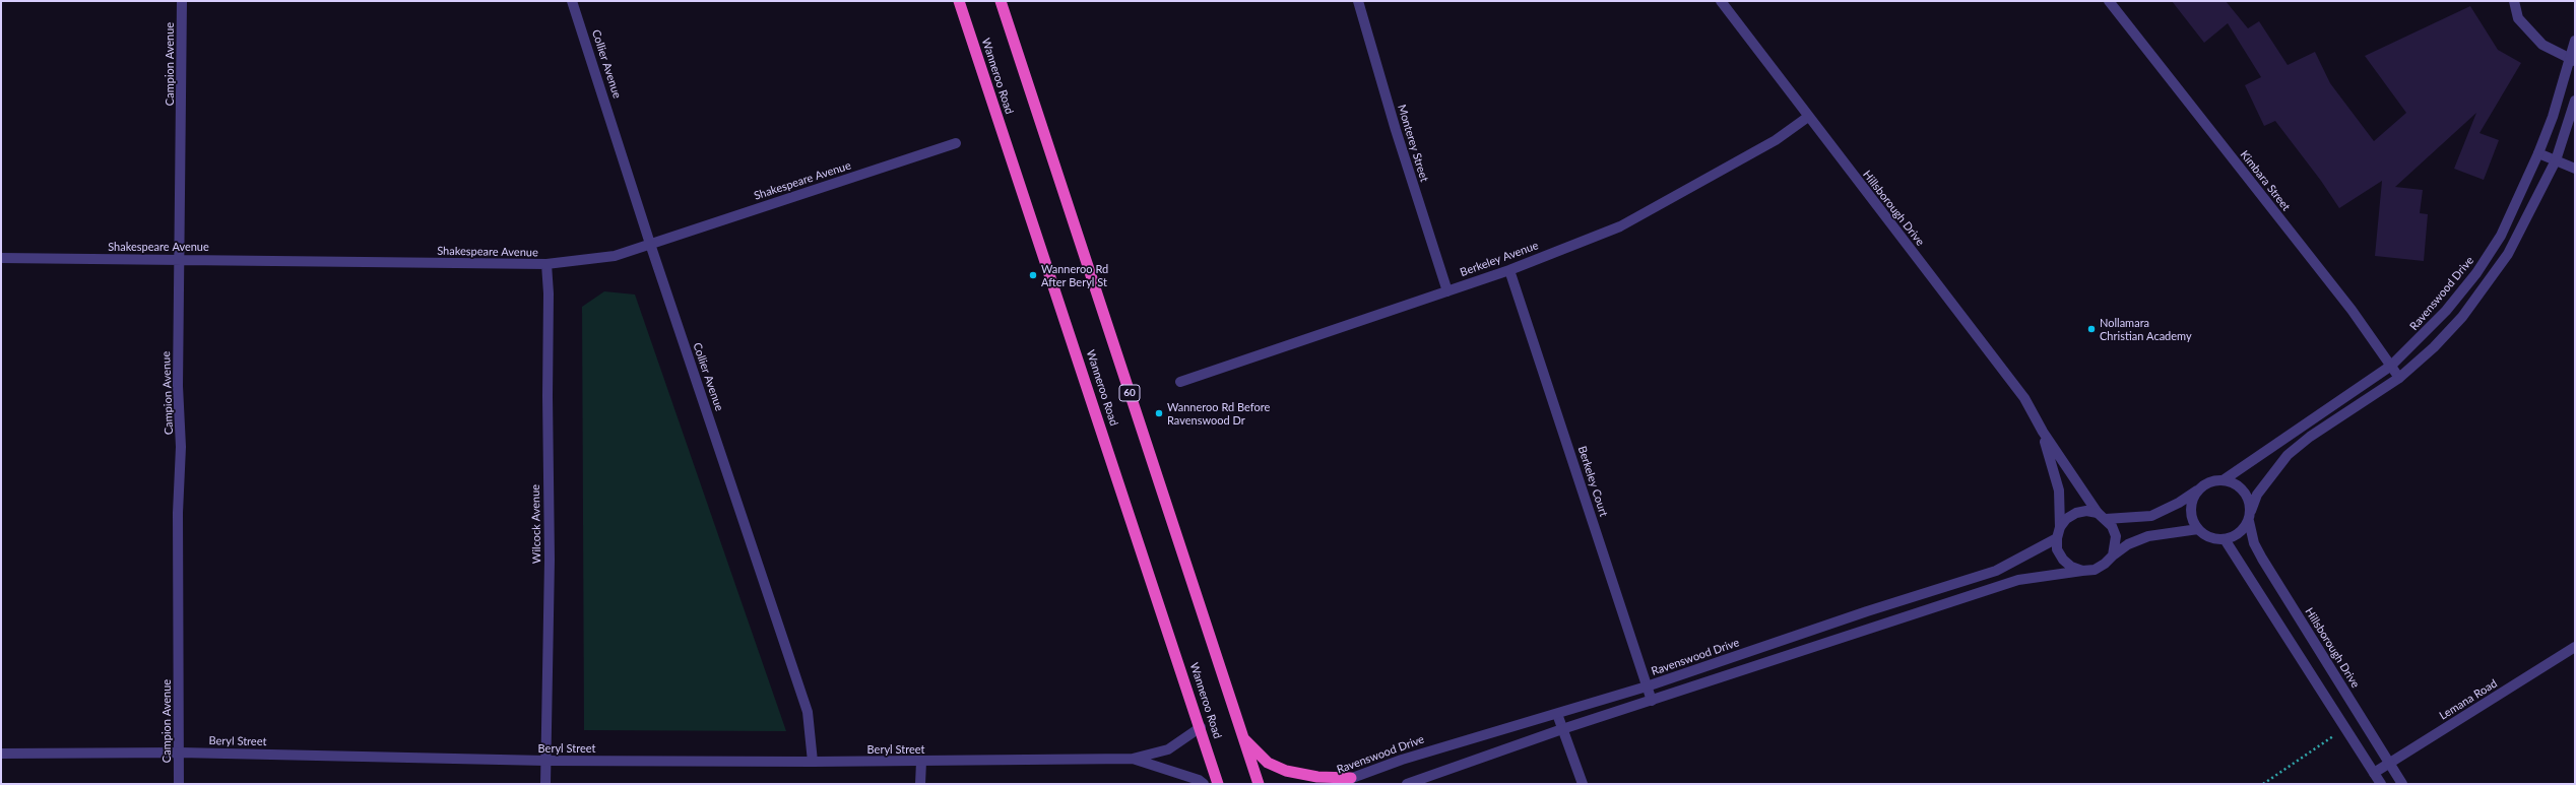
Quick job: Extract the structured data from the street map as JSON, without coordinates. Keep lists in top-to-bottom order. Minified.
{"streets":{"highway":["Wanneroo Road","60"],"street":["Campion Avenue","Collier Avenue","Monterey Street","Shakespeare Avenue","Kimbara Street","Hillsborough Drive","Berkeley Avenue","Ravenswood Drive","Berkeley Court","Wilcock Avenue","Lemana Road","Beryl Street"]},"crossings":[["Campion Avenue","Shakespeare Avenue"],["Campion Avenue","Beryl Street"],["Collier Avenue","Shakespeare Avenue"],["Collier Avenue","Beryl Street"],["Wanneroo Road","Beryl Street"],["Monterey Street","Berkeley Avenue"],["Shakespeare Avenue","Wilcock Avenue"],["Kimbara Street","Ravenswood Drive"],["Hillsborough Drive","Berkeley Avenue"],["Hillsborough Drive","Ravenswood Drive"],["Hillsborough Drive","Lemana Road"],["Berkeley Avenue","Berkeley Court"],["Ravenswood Drive","Berkeley Court"],["Wilcock Avenue","Beryl Street"]],"places":["Wanneroo Rd After Beryl St","Nollamara Christian Academy","Wanneroo Rd Before Ravenswood Dr"]}
